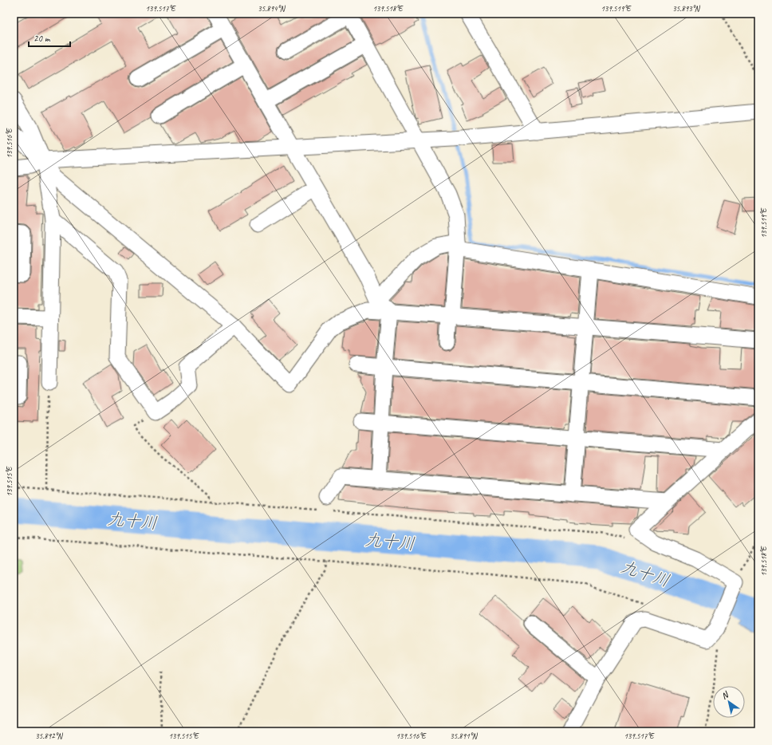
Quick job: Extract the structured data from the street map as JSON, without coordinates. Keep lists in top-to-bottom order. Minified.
{"water":["九十川"],"scale_bar":"20 m","north":"top left","coordinates":["139.517°E","35.894°N","139.518°E","139.519°E","35.893°N","139.516°E","139.515°E","35.892°N","35.891°N"]}
